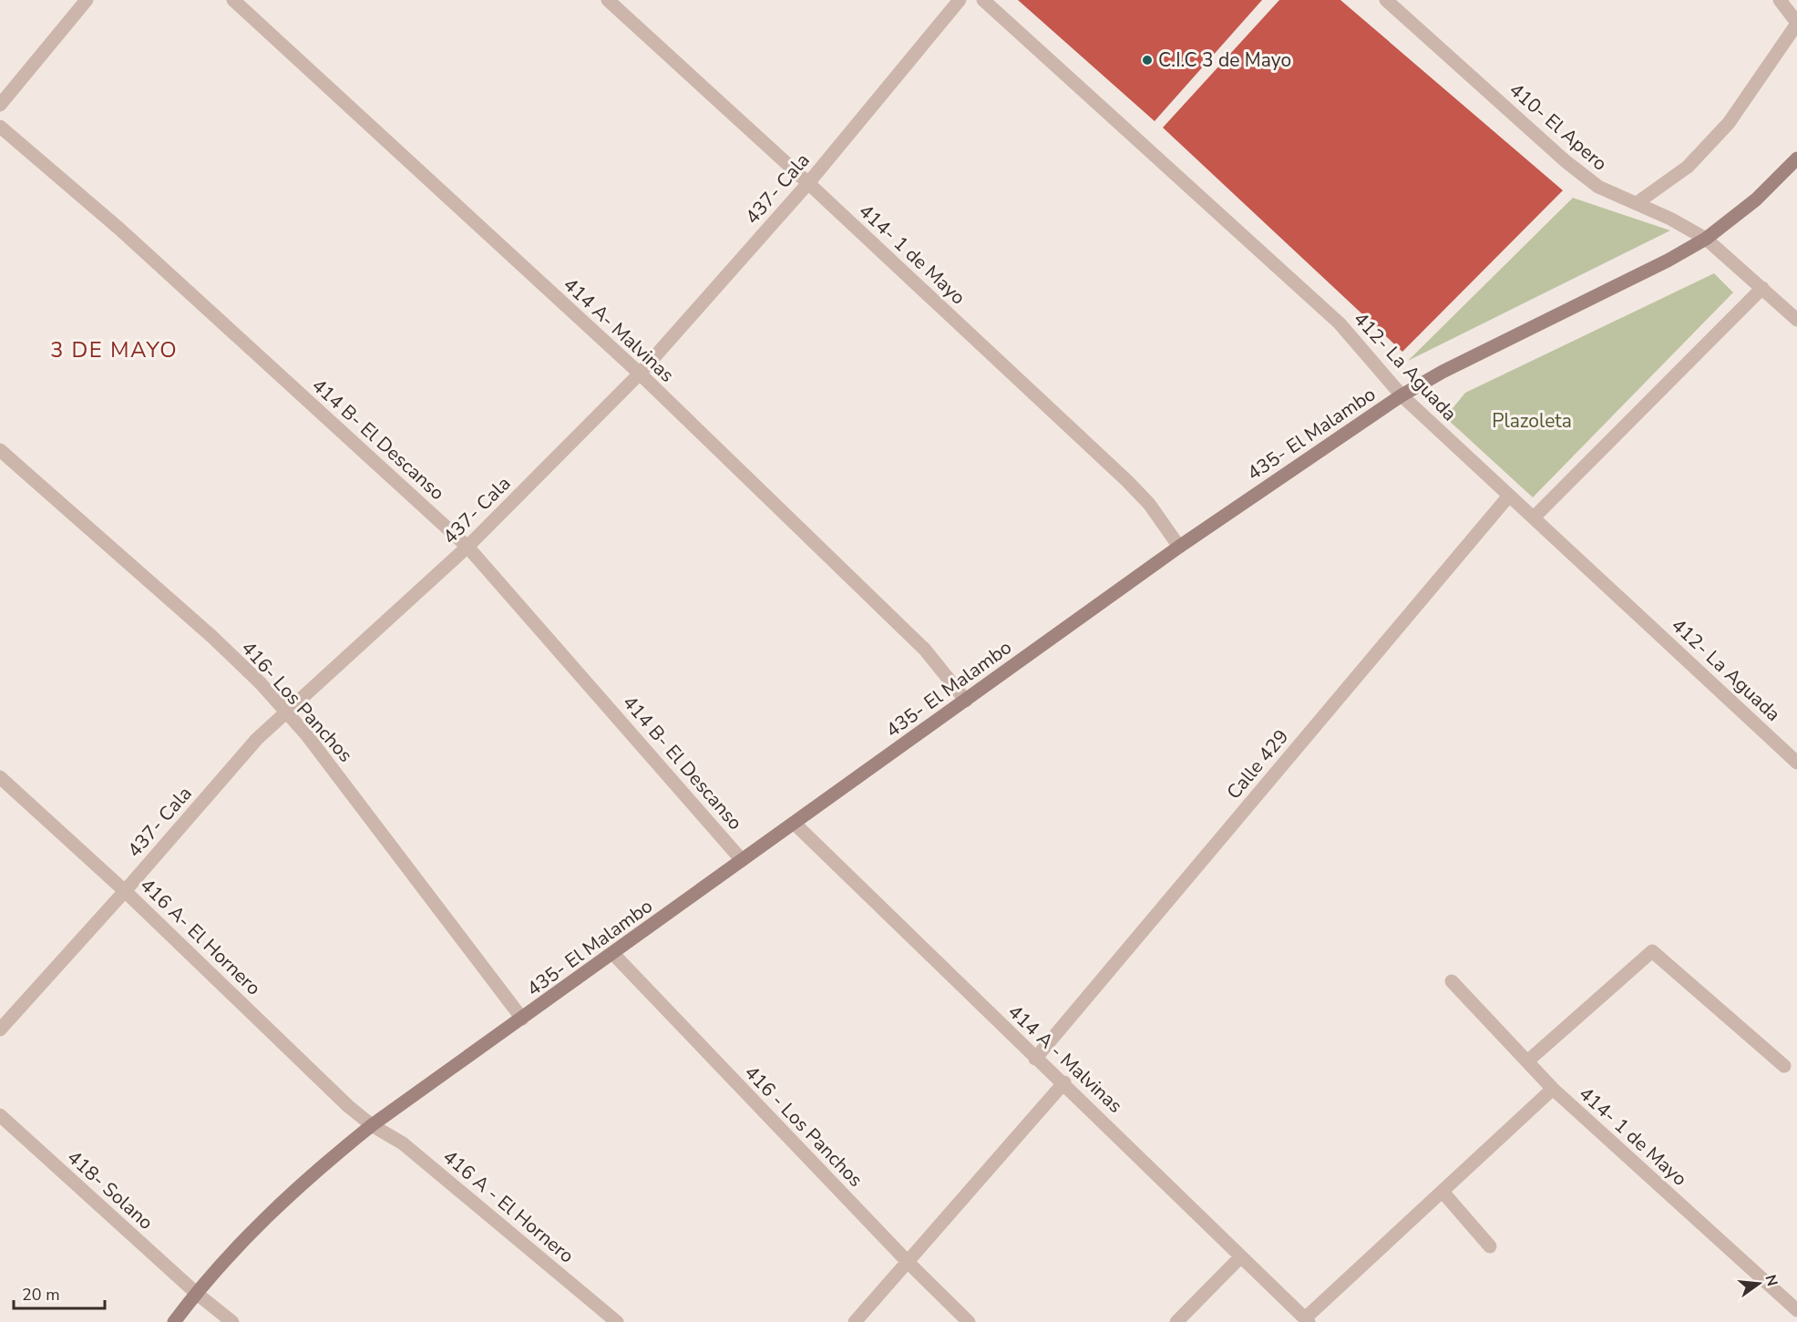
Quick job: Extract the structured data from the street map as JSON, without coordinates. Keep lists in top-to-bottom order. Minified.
{"streets":{"main road":["435- El Malambo"],"street":["410- El Apero","437- Cala","414- 1 de Mayo","414 A- Malvinas","412- La Aguada","414 B- El Descanso","416- Los Panchos","Calle 429","416 A- El Hornero","414 A - Malvinas","416 - Los Panchos","418- Solano","416 A - El Hornero"]},"crossings":[["410- El Apero","435- El Malambo"],["437- Cala","414- 1 de Mayo"],["437- Cala","414 A- Malvinas"],["437- Cala","414 B- El Descanso"],["437- Cala","416- Los Panchos"],["437- Cala","416 A- El Hornero"],["414- 1 de Mayo","435- El Malambo"],["414 A- Malvinas","435- El Malambo"],["412- La Aguada","435- El Malambo"],["412- La Aguada","Calle 429"],["435- El Malambo","414 B- El Descanso"],["435- El Malambo","416- Los Panchos"],["435- El Malambo","416 A- El Hornero"],["435- El Malambo","414 A - Malvinas"],["435- El Malambo","416 - Los Panchos"],["435- El Malambo","418- Solano"],["435- El Malambo","416 A - El Hornero"],["Calle 429","414 A - Malvinas"],["416 A- El Hornero","416 A - El Hornero"]],"districts":["3 DE MAYO"],"parks":["Plazoleta"],"places":["C.I.C 3 de Mayo"],"scale_bar":"20 m","north":"right"}
